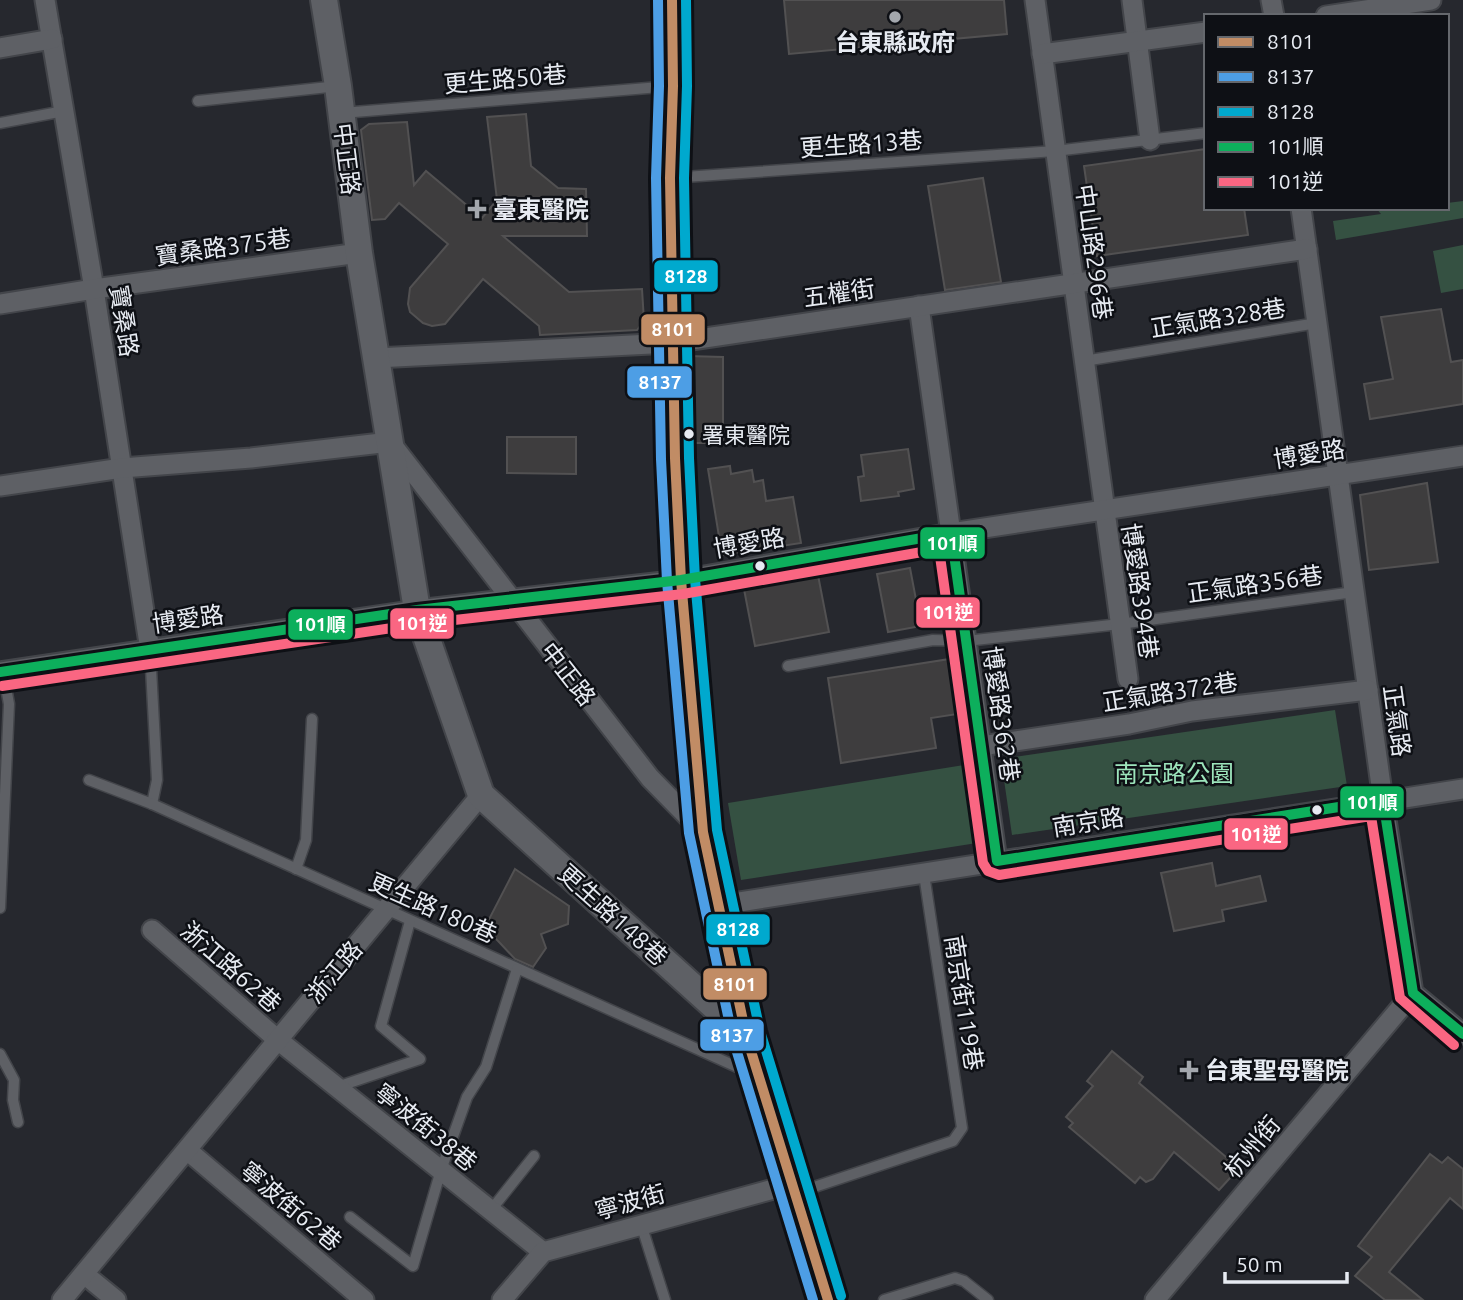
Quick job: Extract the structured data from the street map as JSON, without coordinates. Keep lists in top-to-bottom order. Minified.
{"streets":{"street":["中正路","寶桑路375巷","中山路296巷","五權街","寶桑路","博愛路","博愛路394巷","正氣路372巷","博愛路362巷","正氣路","南京路","更生路148巷","浙江路62巷","浙江路","寧波街38巷","杭州街","寧波街","寧波街62巷"],"lane":["更生路50巷","更生路13巷","正氣路328巷","正氣路356巷","更生路180巷","南京街119巷"]},"crossings":[["更生路50巷","中正路"],["更生路13巷","中山路296巷"],["中正路","寶桑路375巷"],["中正路","五權街"],["中正路","博愛路"],["寶桑路375巷","寶桑路"],["中山路296巷","五權街"],["中山路296巷","正氣路328巷"],["中山路296巷","博愛路"],["中山路296巷","博愛路394巷"],["五權街","博愛路362巷"],["五權街","正氣路"],["正氣路328巷","正氣路"],["寶桑路","博愛路"],["博愛路","博愛路394巷"],["博愛路","博愛路362巷"],["博愛路","正氣路"],["正氣路356巷","博愛路394巷"],["正氣路356巷","博愛路362巷"],["正氣路356巷","正氣路"],["正氣路372巷","博愛路362巷"],["正氣路372巷","正氣路"],["博愛路362巷","南京路"],["正氣路","南京路"],["正氣路","杭州街"],["南京路","南京街119巷"],["更生路180巷","浙江路"],["更生路148巷","浙江路"],["浙江路62巷","浙江路"],["浙江路62巷","寧波街38巷"],["浙江路","寧波街38巷"],["浙江路","寧波街62巷"],["南京街119巷","寧波街"],["寧波街38巷","寧波街"]],"parks":["南京路公園"],"places":{"other":["台東縣政府","署東醫院"],"health":["臺東醫院","台東聖母醫院"]},"lines":["transit line 8101","transit line 8137","transit line 8128","transit line 101順","transit line 101逆"],"legend":["8101","8137","8128","101順","101逆"],"scale_bar":"50 m"}
